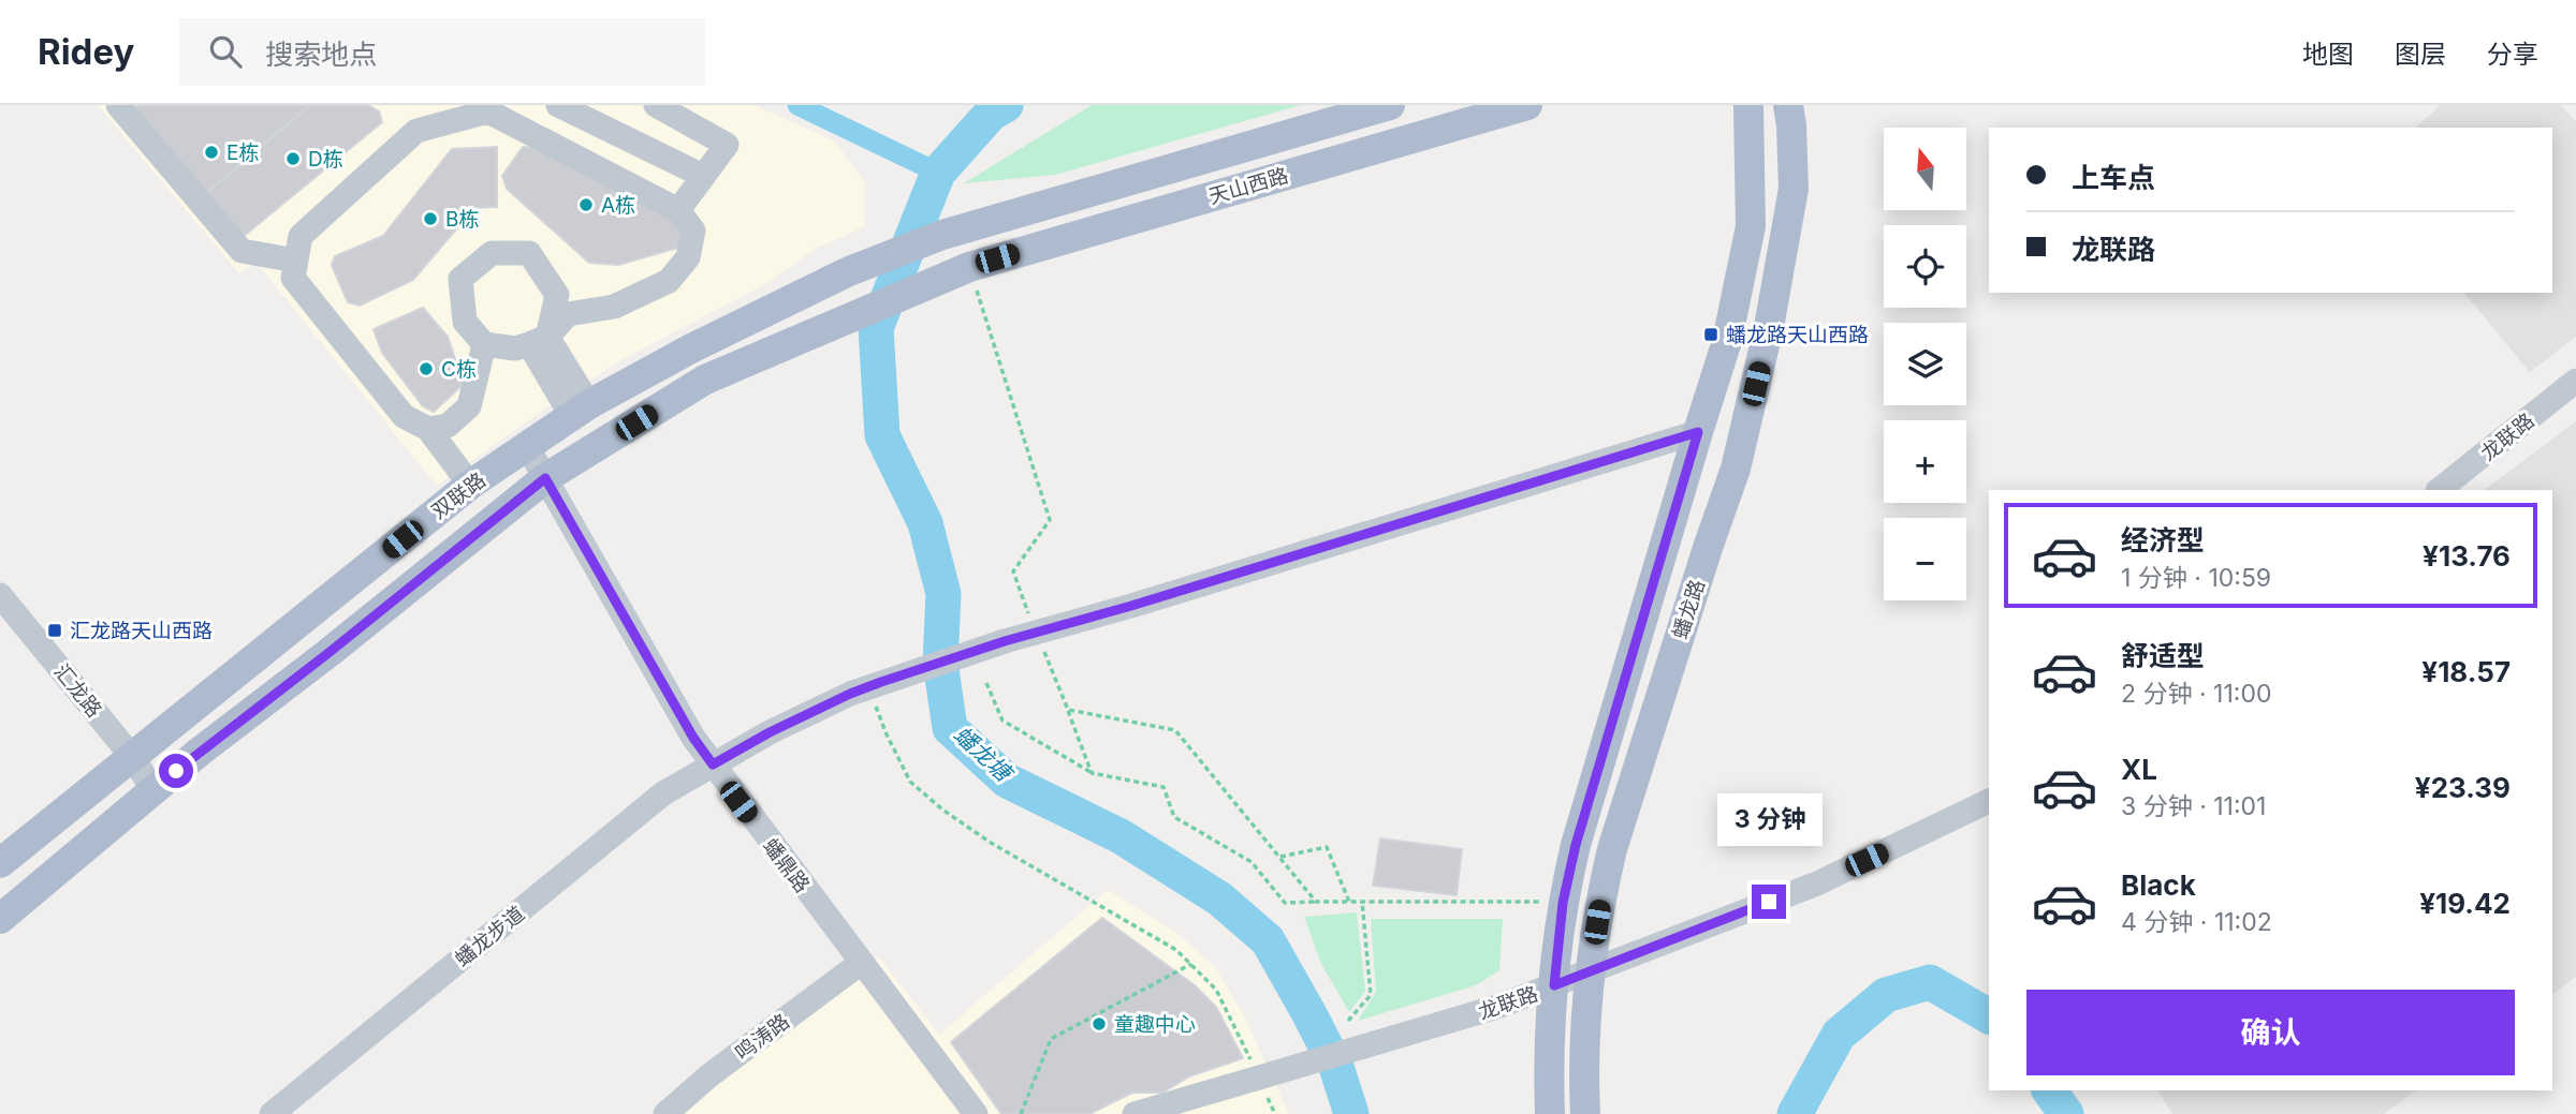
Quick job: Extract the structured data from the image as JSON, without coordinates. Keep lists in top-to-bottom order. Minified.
{"streets":{"main road":["天山西路","双联路","蟠龙路"],"street":["龙联路","汇龙路","蟠鼎路","蟠龙步道","鸣涛路"]},"crossings":[["天山西路","双联路"],["天山西路","汇龙路"],["天山西路","蟠鼎路"],["龙联路","蟠龙路"],["双联路","汇龙路"],["双联路","蟠鼎路"],["蟠龙路","蟠龙步道"],["蟠鼎路","蟠龙步道"],["蟠鼎路","鸣涛路"]],"water":["蟠龙塘"],"places":{"other":["E栋","D栋","A栋","B栋","C栋","童趣中心"],"transit":["蟠龙路天山西路","汇龙路天山西路"]},"north":"top","page":{"header":"Ridey","search":"搜索地点","nav":["地图","图层","分享"],"map_buttons":["+","−"],"banner":["上车点","龙联路"],"list":[{"name":"经济型","note":"1 分钟 · 10:59","value":"¥13.76"},{"name":"舒适型","note":"2 分钟 · 11:00","value":"¥18.57"},{"name":"XL","note":"3 分钟 · 11:01","value":"¥23.39"},{"name":"Black","note":"4 分钟 · 11:02","value":"¥19.42"}],"bubble":"3 分钟","buttons":"确认"}}
